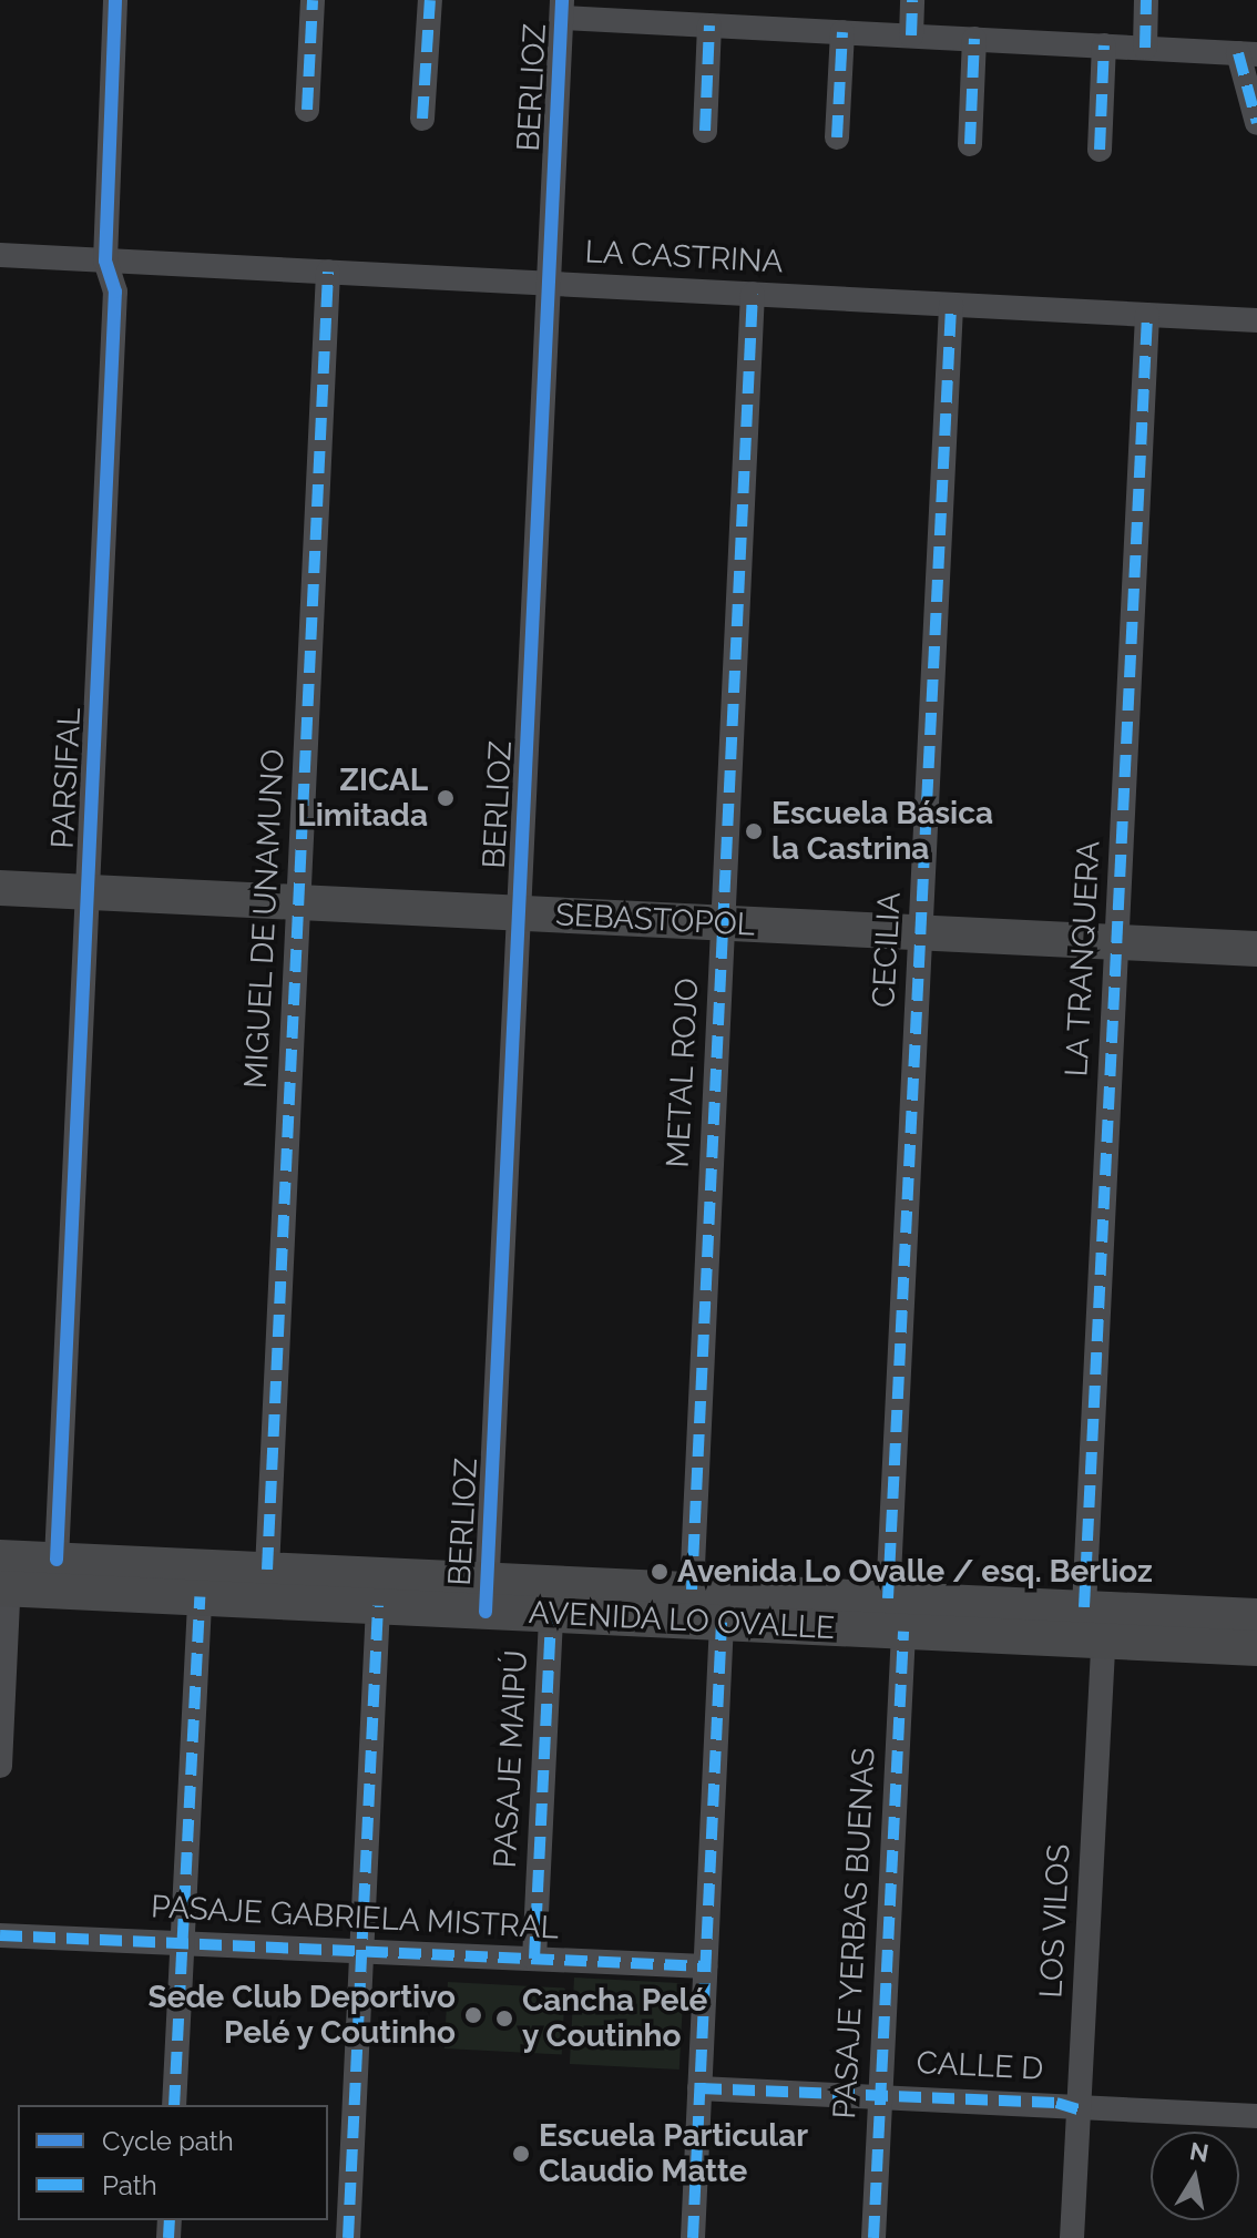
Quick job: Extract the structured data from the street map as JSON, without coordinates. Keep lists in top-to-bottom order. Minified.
{"streets":{"main road":["SEBASTOPOL","AVENIDA LO OVALLE"],"street":["BERLIOZ","LA CASTRINA","PARSIFAL","MIGUEL DE UNAMUNO","CECILIA","LA TRANQUERA","METAL ROJO","PASAJE MAIPÚ","PASAJE GABRIELA MISTRAL","LOS VILOS","PASAJE YERBAS BUENAS","CALLE D"]},"crossings":[["BERLIOZ","LA CASTRINA"],["BERLIOZ","SEBASTOPOL"],["BERLIOZ","AVENIDA LO OVALLE"],["LA CASTRINA","PARSIFAL"],["LA CASTRINA","MIGUEL DE UNAMUNO"],["LA CASTRINA","CECILIA"],["LA CASTRINA","LA TRANQUERA"],["LA CASTRINA","METAL ROJO"],["PARSIFAL","SEBASTOPOL"],["PARSIFAL","AVENIDA LO OVALLE"],["MIGUEL DE UNAMUNO","SEBASTOPOL"],["MIGUEL DE UNAMUNO","AVENIDA LO OVALLE"],["SEBASTOPOL","CECILIA"],["SEBASTOPOL","LA TRANQUERA"],["SEBASTOPOL","METAL ROJO"],["CECILIA","AVENIDA LO OVALLE"],["LA TRANQUERA","AVENIDA LO OVALLE"],["LA TRANQUERA","LOS VILOS"],["METAL ROJO","AVENIDA LO OVALLE"],["AVENIDA LO OVALLE","PASAJE MAIPÚ"],["AVENIDA LO OVALLE","LOS VILOS"],["AVENIDA LO OVALLE","PASAJE YERBAS BUENAS"],["PASAJE MAIPÚ","PASAJE GABRIELA MISTRAL"],["LOS VILOS","CALLE D"],["PASAJE YERBAS BUENAS","CALLE D"]],"places":["ZICAL Limitada","Escuela Básica la Castrina","Avenida Lo Ovalle / esq. Berlioz","Sede Club Deportivo Pelé y Coutinho","Cancha Pelé y Coutinho","Escuela Particular Claudio Matte"],"legend":["Cycle path","Path"],"north":"top"}
